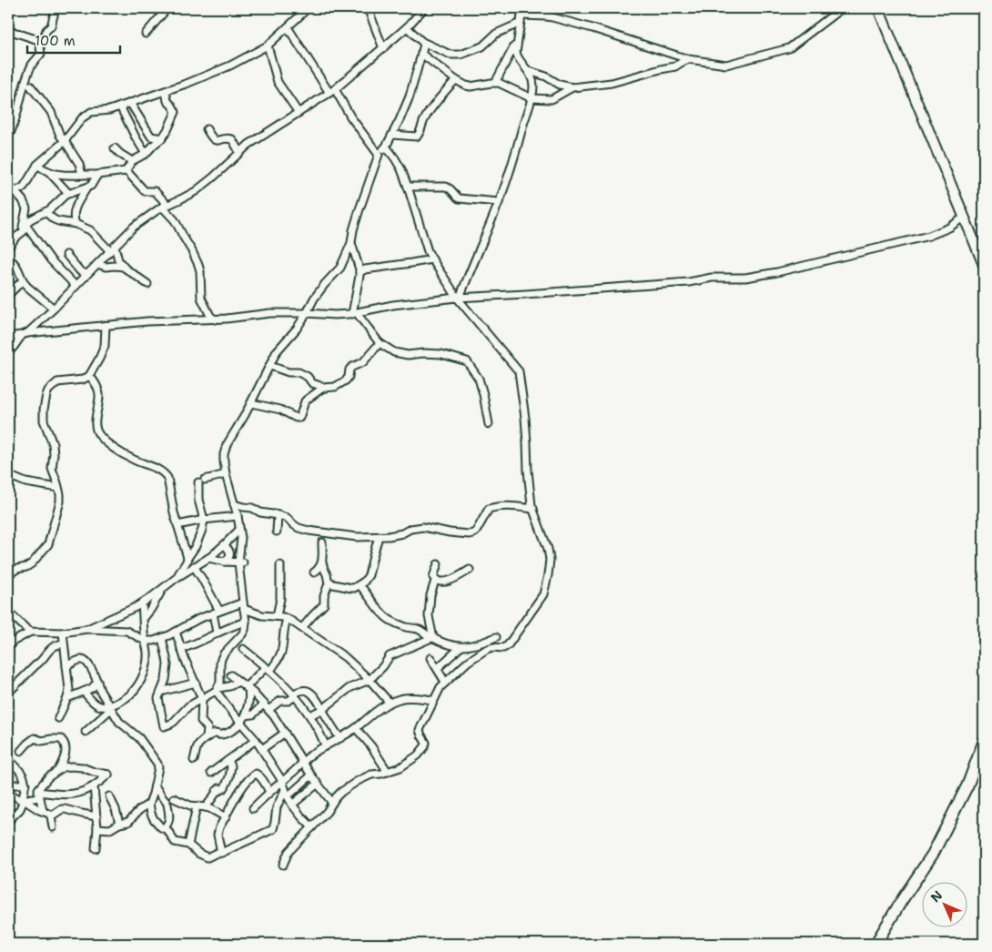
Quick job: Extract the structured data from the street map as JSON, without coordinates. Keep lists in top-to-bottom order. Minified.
{"scale_bar":"100 m","north":"top left"}
